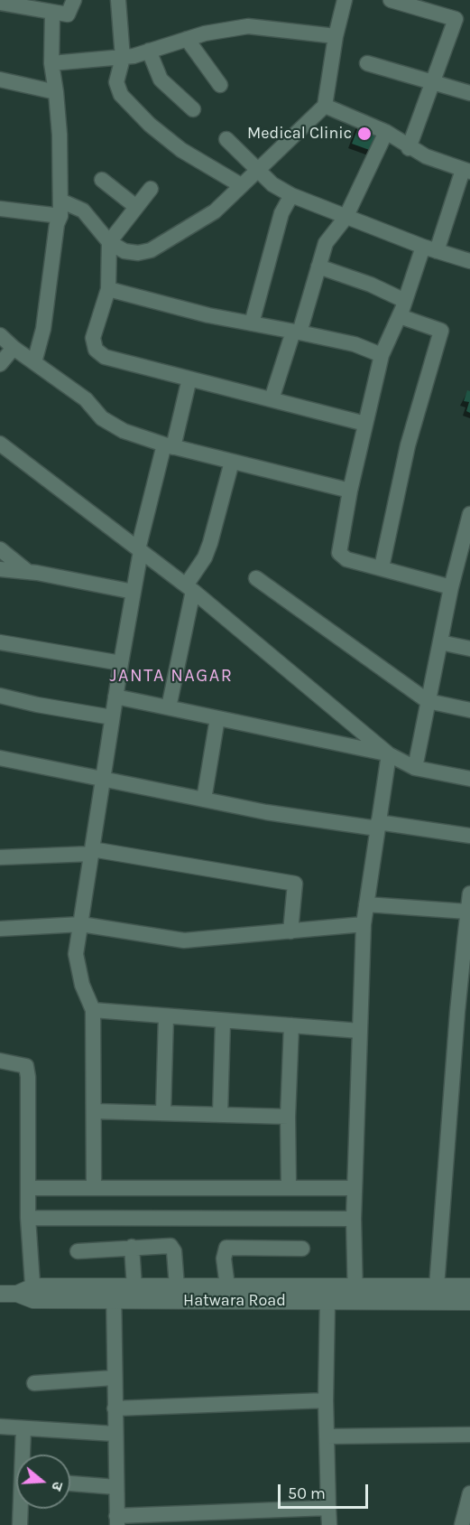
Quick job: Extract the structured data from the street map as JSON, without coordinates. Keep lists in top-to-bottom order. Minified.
{"streets":{"street":["Hatwara Road"]},"districts":["JANTA NAGAR"],"places":["Medical Clinic"],"scale_bar":"50 m","north":"right"}
